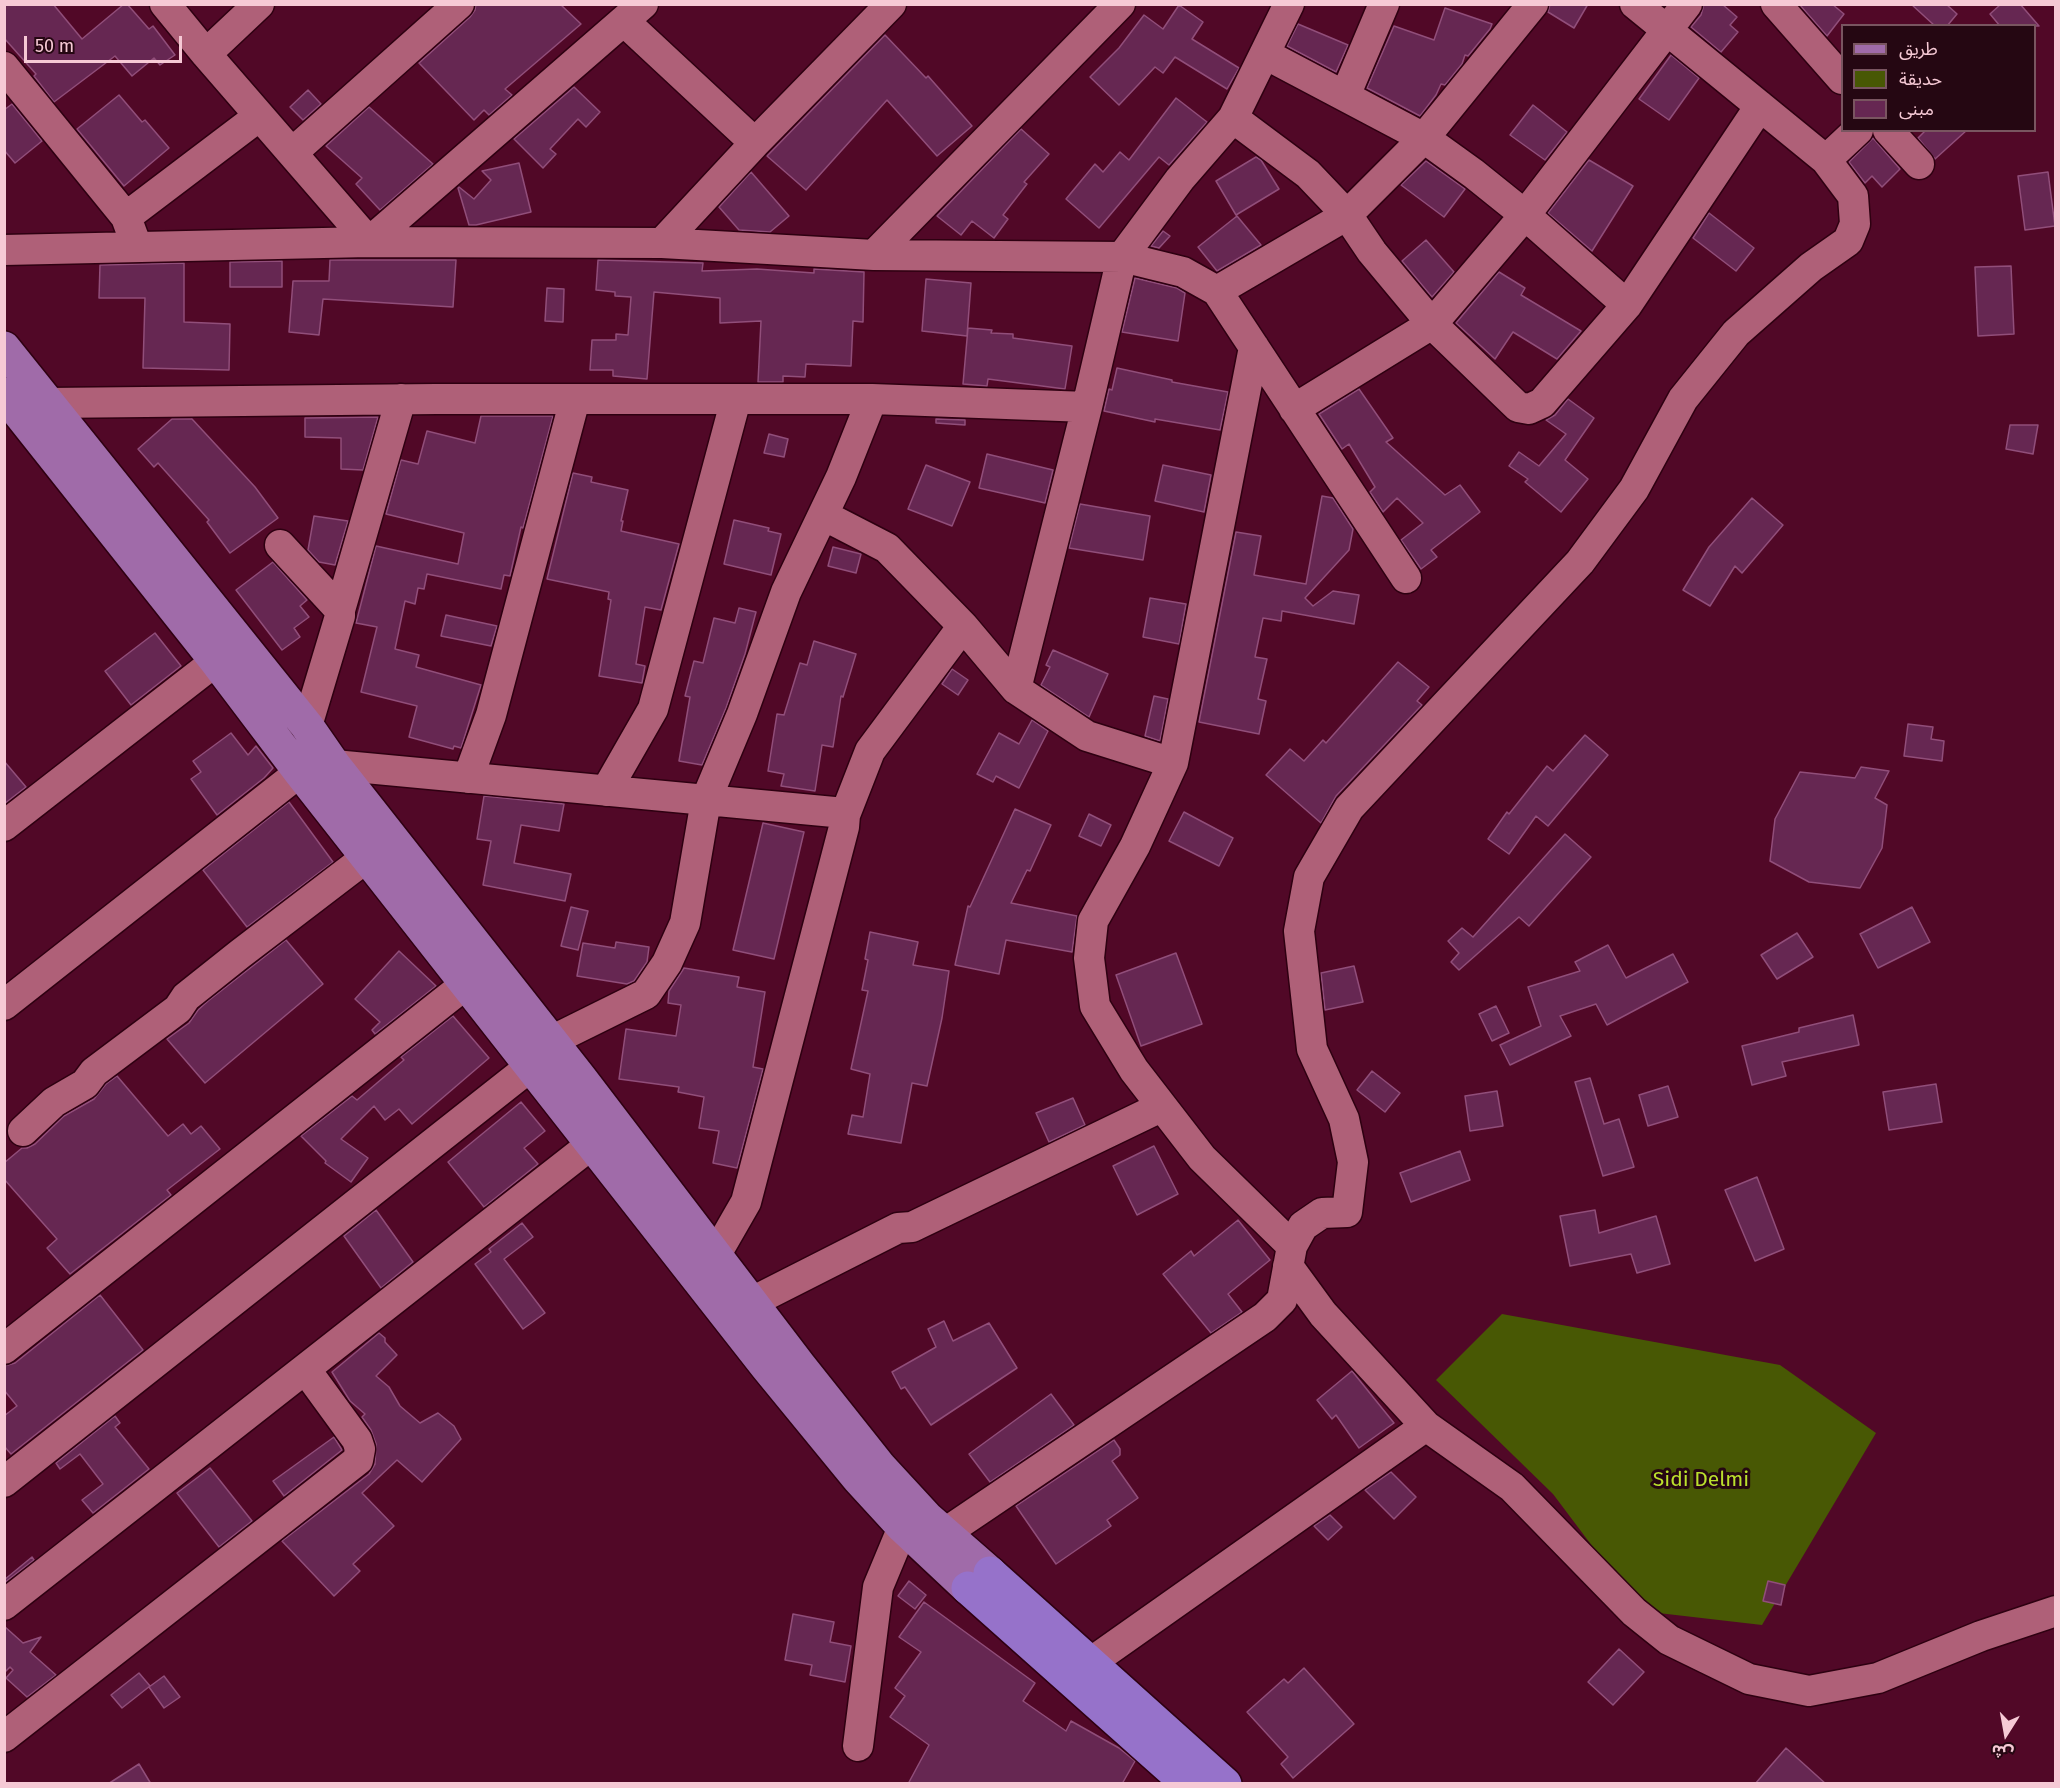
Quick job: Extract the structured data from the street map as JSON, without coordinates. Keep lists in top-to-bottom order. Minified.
{"parks":["Sidi Delmi"],"legend":["طريق","حديقة","مبنى"],"scale_bar":"50 m","north":"bottom"}
